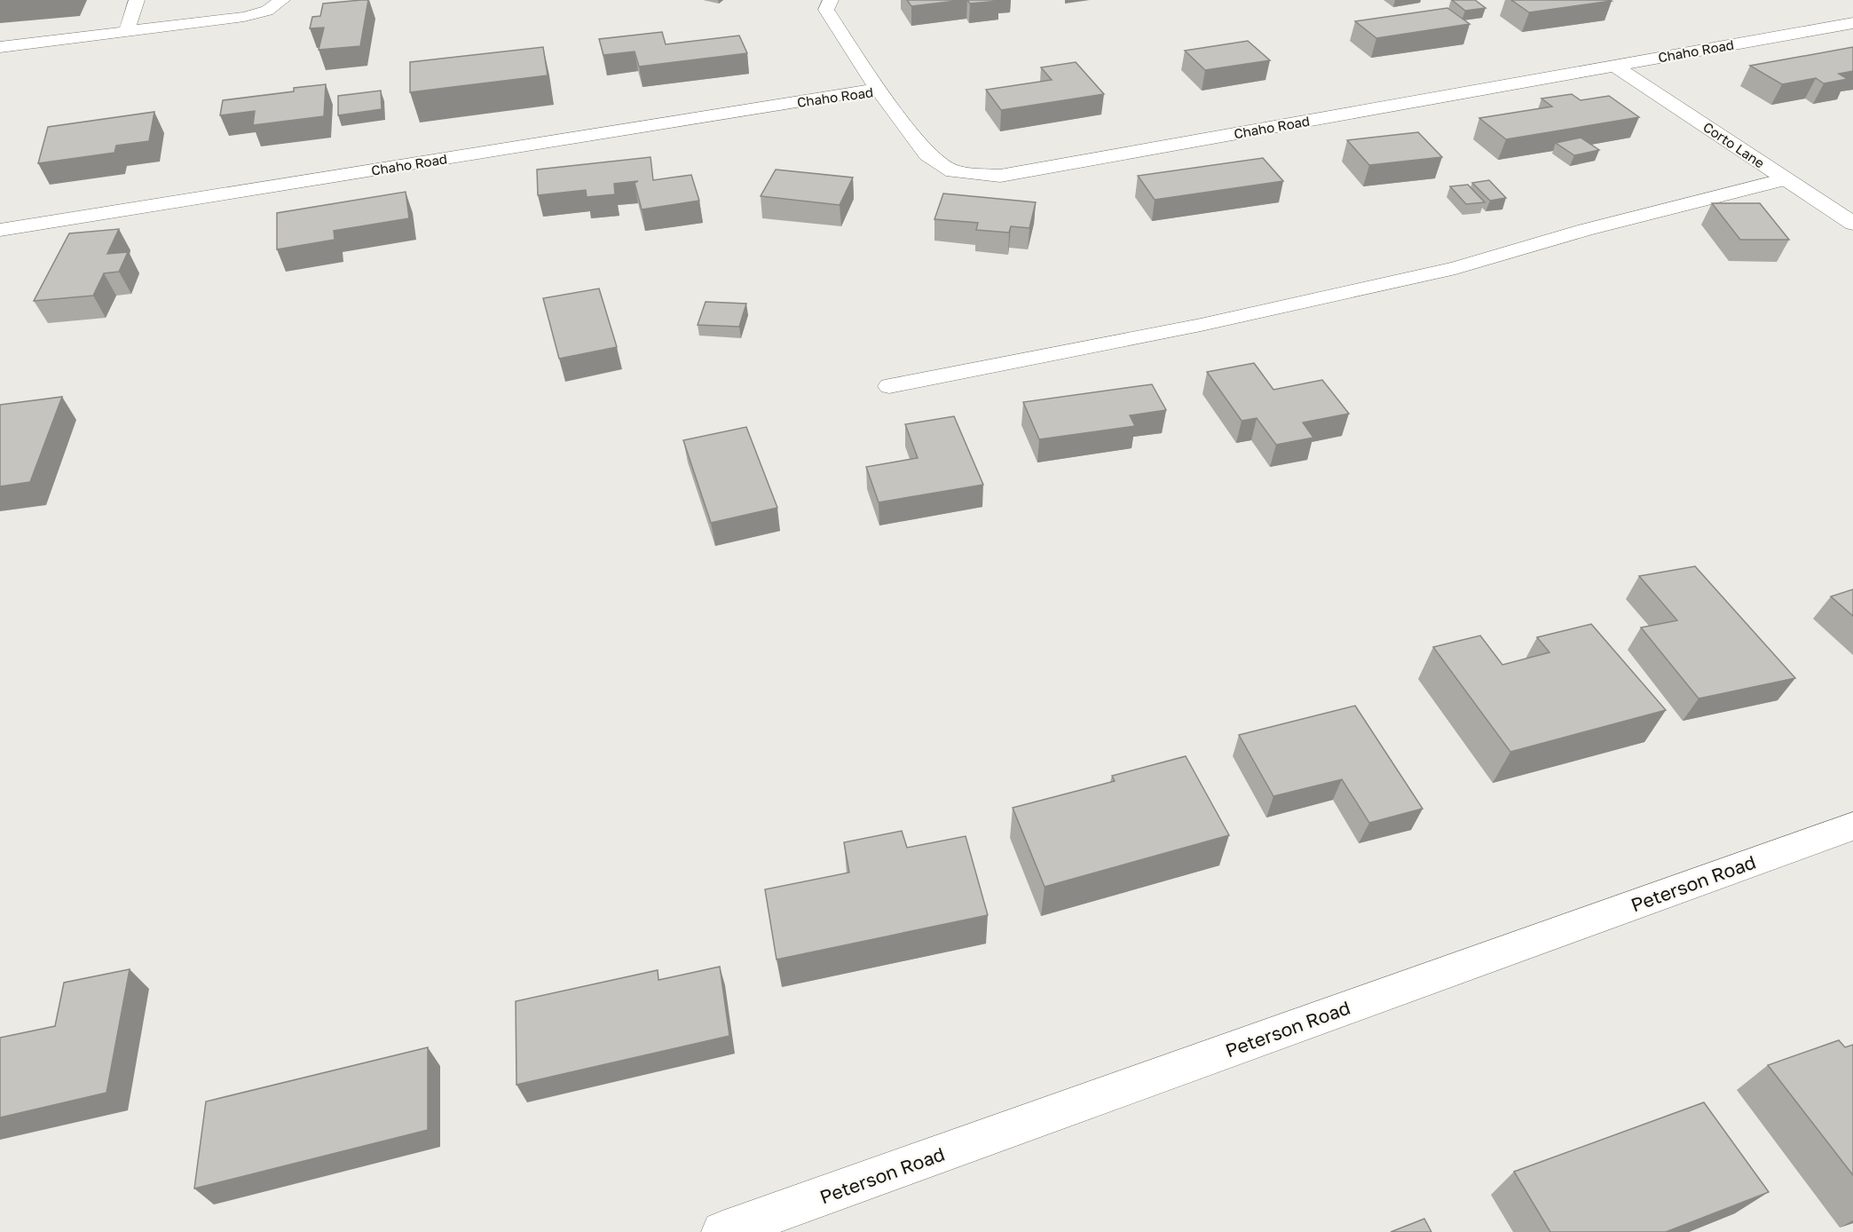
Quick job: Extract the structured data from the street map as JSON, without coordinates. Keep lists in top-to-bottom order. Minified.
{"streets":{"street":["Chaho Road","Corto Lane","Peterson Road"]},"crossings":[["Chaho Road","Corto Lane"]]}
